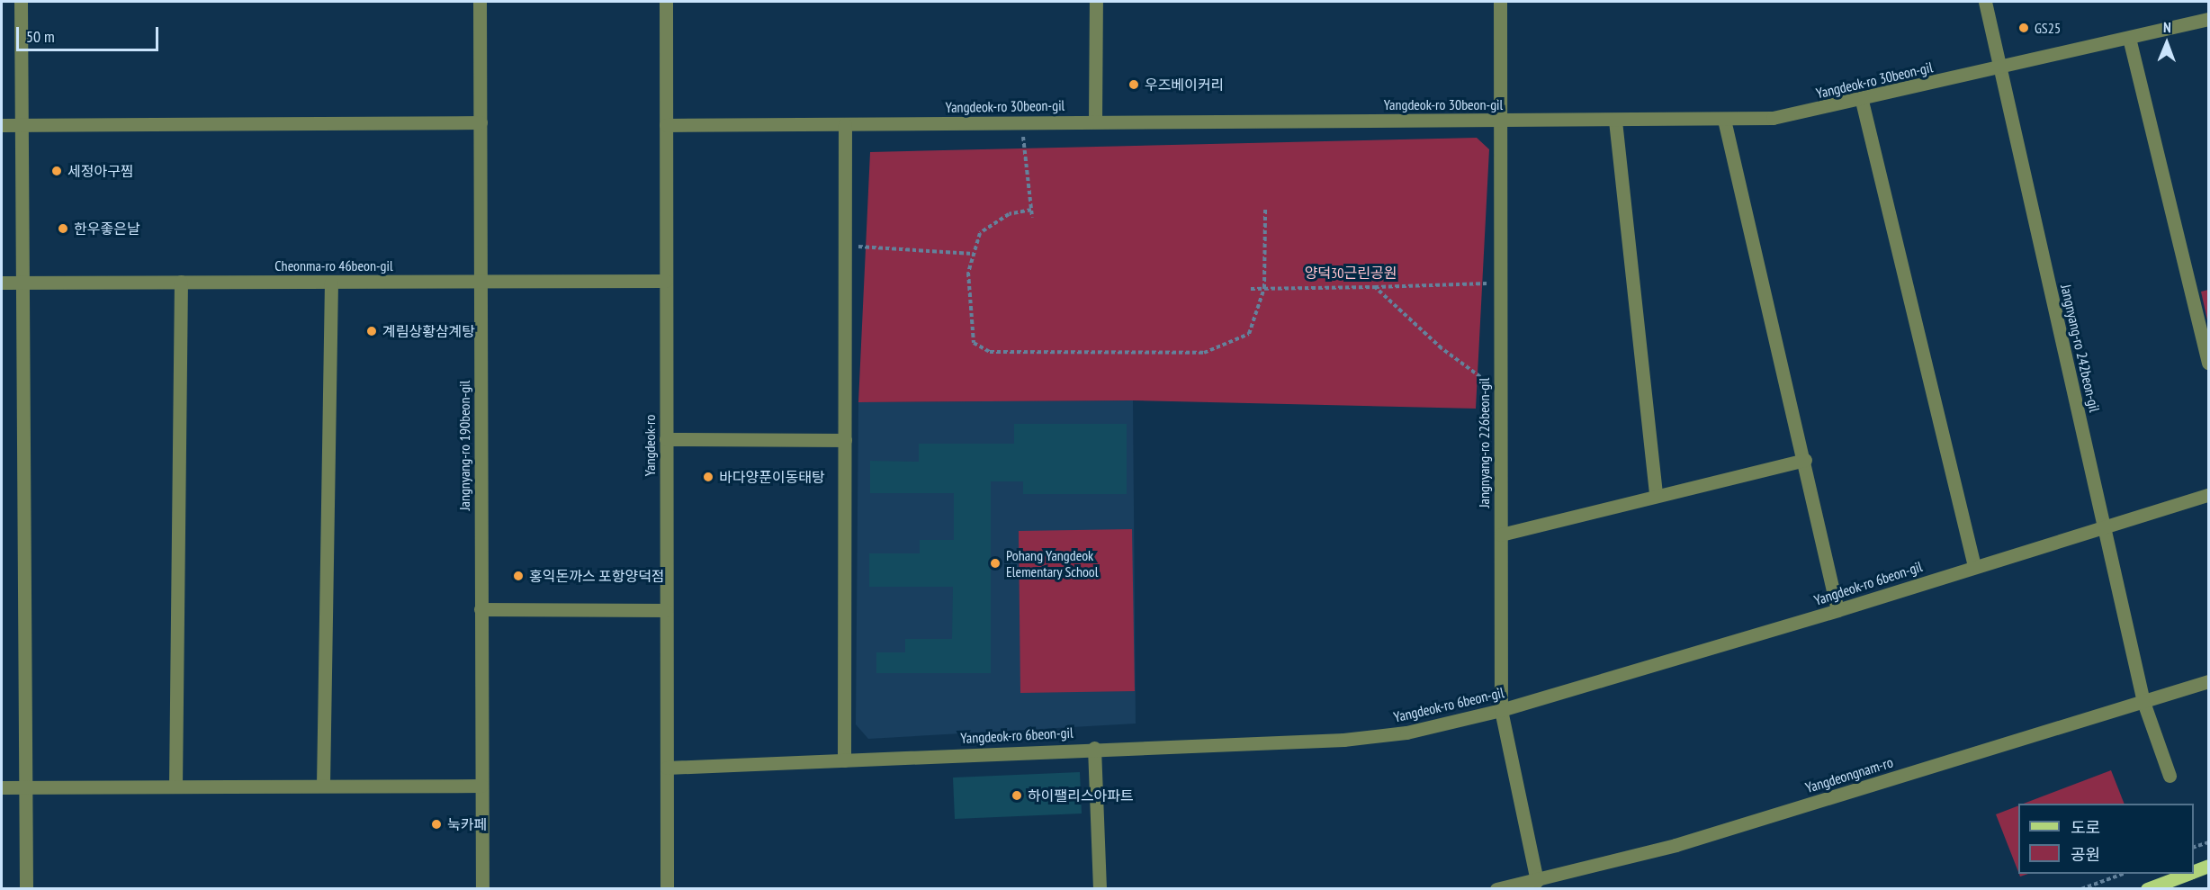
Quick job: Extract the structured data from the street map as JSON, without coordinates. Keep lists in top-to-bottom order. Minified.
{"streets":{"street":["Yangdeok-ro 30beon-gil","Cheonma-ro 46beon-gil","Jangnyang-ro 242beon-gil","Jangnyang-ro 226beon-gil","Jangnyang-ro 190beon-gil","Yangdeok-ro","Yangdeok-ro 6beon-gil","Yangdeongnam-ro"]},"crossings":[["Yangdeok-ro 30beon-gil","Jangnyang-ro 242beon-gil"],["Yangdeok-ro 30beon-gil","Jangnyang-ro 226beon-gil"],["Yangdeok-ro 30beon-gil","Yangdeok-ro"],["Cheonma-ro 46beon-gil","Jangnyang-ro 190beon-gil"],["Cheonma-ro 46beon-gil","Yangdeok-ro"],["Jangnyang-ro 242beon-gil","Yangdeok-ro 6beon-gil"],["Jangnyang-ro 242beon-gil","Yangdeongnam-ro"],["Jangnyang-ro 226beon-gil","Yangdeok-ro 6beon-gil"],["Jangnyang-ro 226beon-gil","Yangdeongnam-ro"],["Yangdeok-ro","Yangdeok-ro 6beon-gil"]],"parks":["양덕30근린공원"],"places":["GS25","우즈베이커리","세정아구찜","한우좋은날","계림상황삼계탕","바다양푼이동태탕","Pohang Yangdeok Elementary School","홍익돈까스 포항양덕점","하이팰리스아파트","눅카페"],"legend":["도로","공원"],"scale_bar":"50 m","north":"top"}
